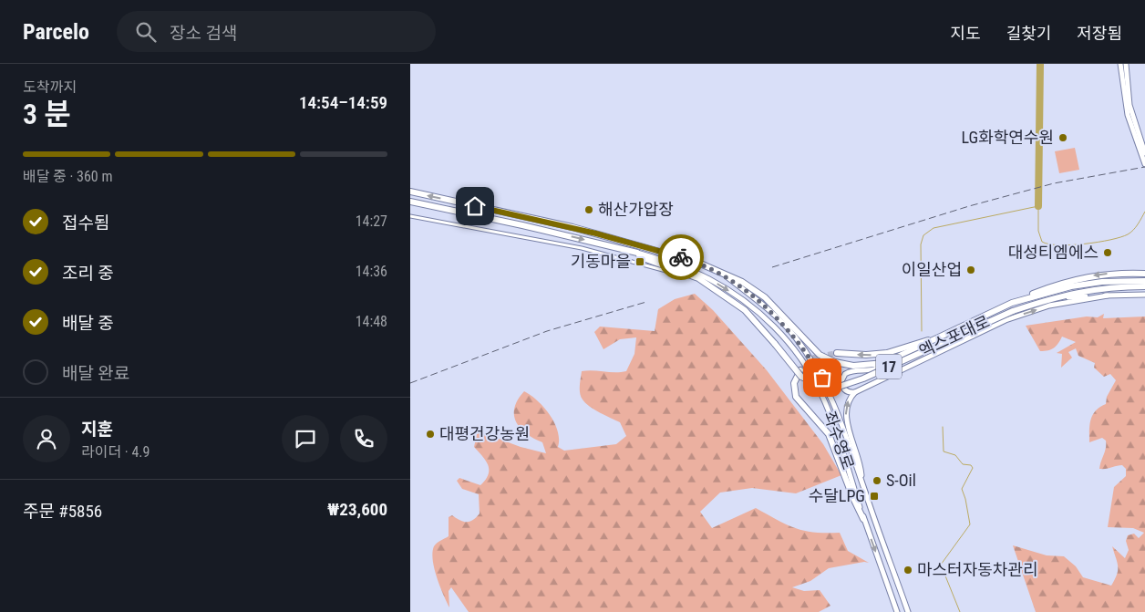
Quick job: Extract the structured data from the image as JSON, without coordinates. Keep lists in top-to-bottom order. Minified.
{"streets":{"highway":["엑스포대로","17"],"street":["좌수영로"]},"crossings":[["엑스포대로","좌수영로"]],"places":{"other":["LG화학연수원","해산가압장","대성티엠에스","이일산업","대평건강농원","S-Oil","마스터자동차관리"],"transit":["기동마을","수달LPG"]},"page":{"header":"Parcelo","search":"장소 검색","nav":["지도","길찾기","저장됨"],"heading":["3 분","도착까지","14:54–14:59"],"panel":["지훈","라이더 · 4.9","주문 #5856","₩23,600"],"bar":"배달 중 · 360 m","list":[["접수됨","14:27"],["조리 중","14:36"],["배달 중","14:48"],"배달 완료"]}}
